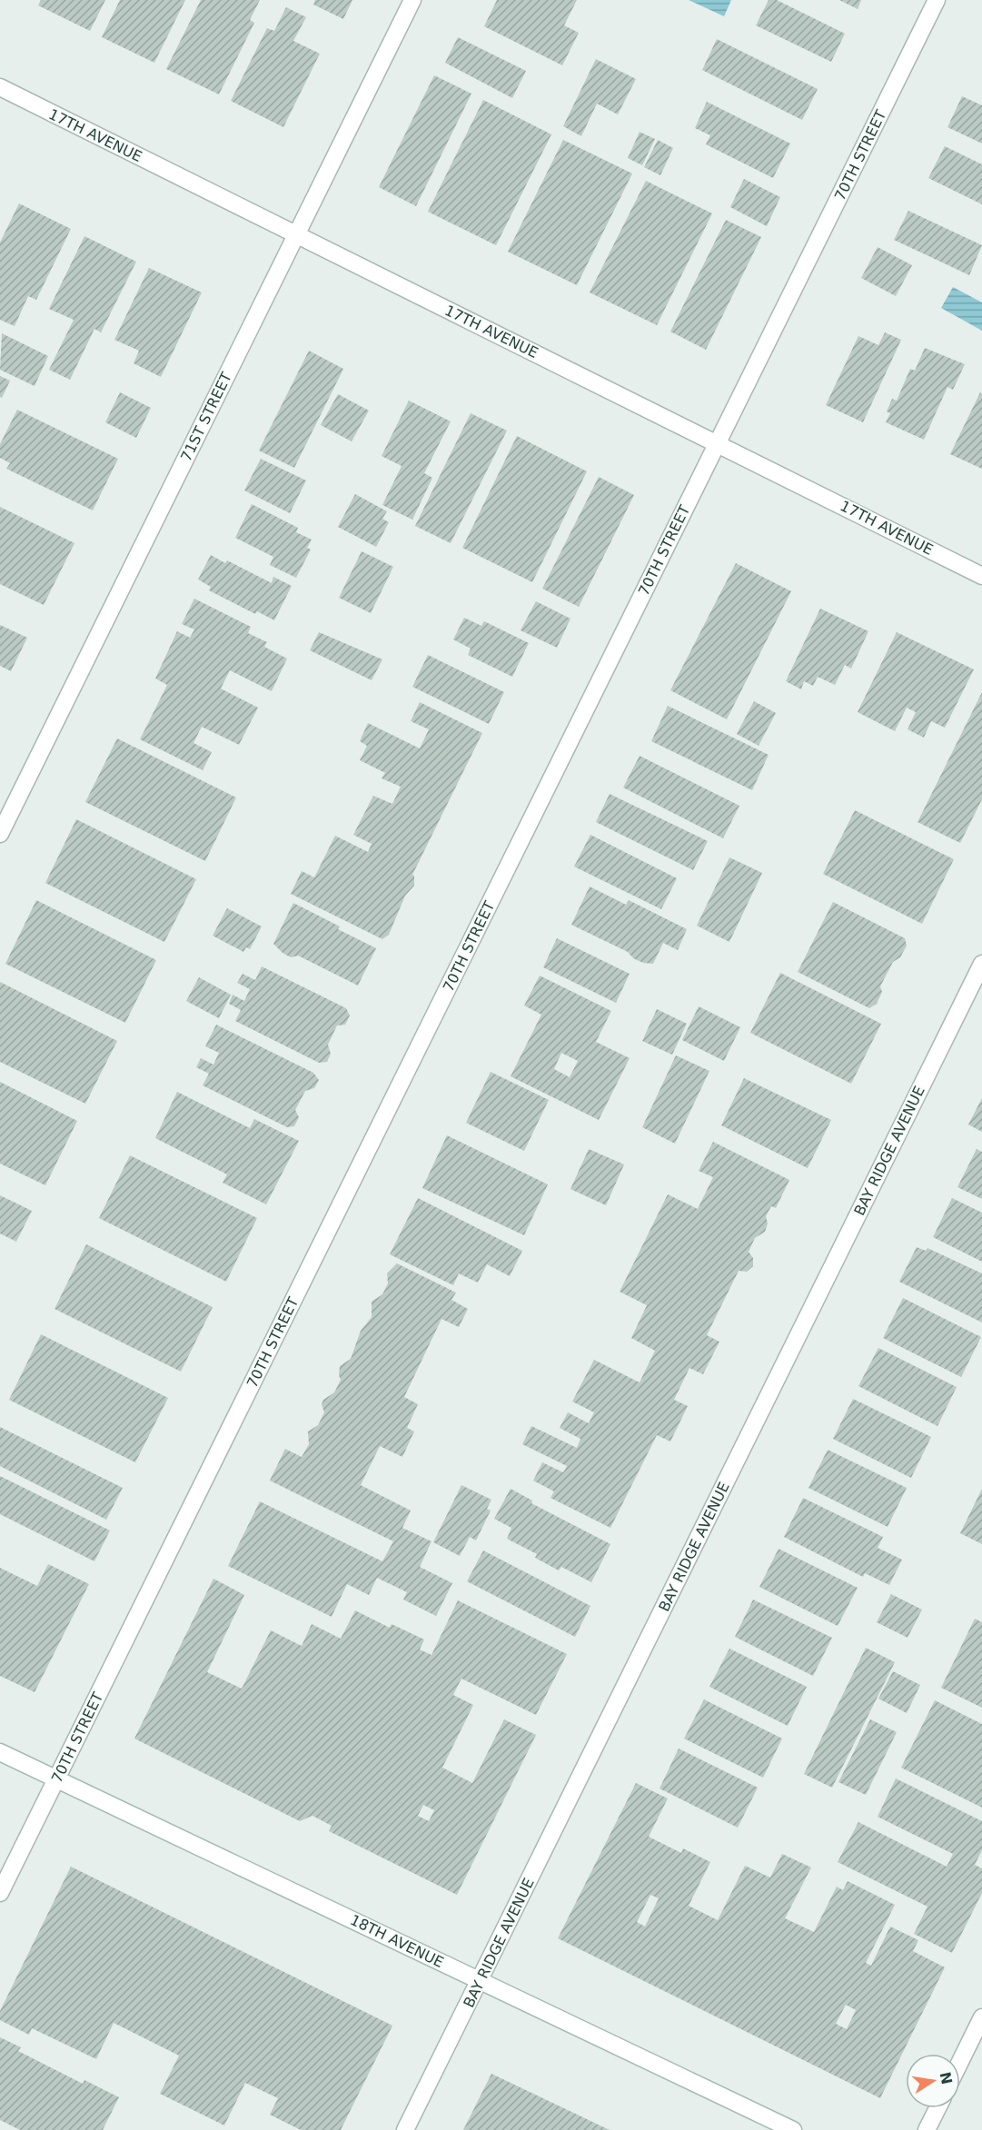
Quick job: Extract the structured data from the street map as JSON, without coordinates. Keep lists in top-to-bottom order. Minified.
{"streets":{"street":["17TH AVENUE","70TH STREET","71ST STREET","BAY RIDGE AVENUE","18TH AVENUE"]},"crossings":[["17TH AVENUE","70TH STREET"],["17TH AVENUE","71ST STREET"],["70TH STREET","18TH AVENUE"],["BAY RIDGE AVENUE","18TH AVENUE"]],"north":"right"}
